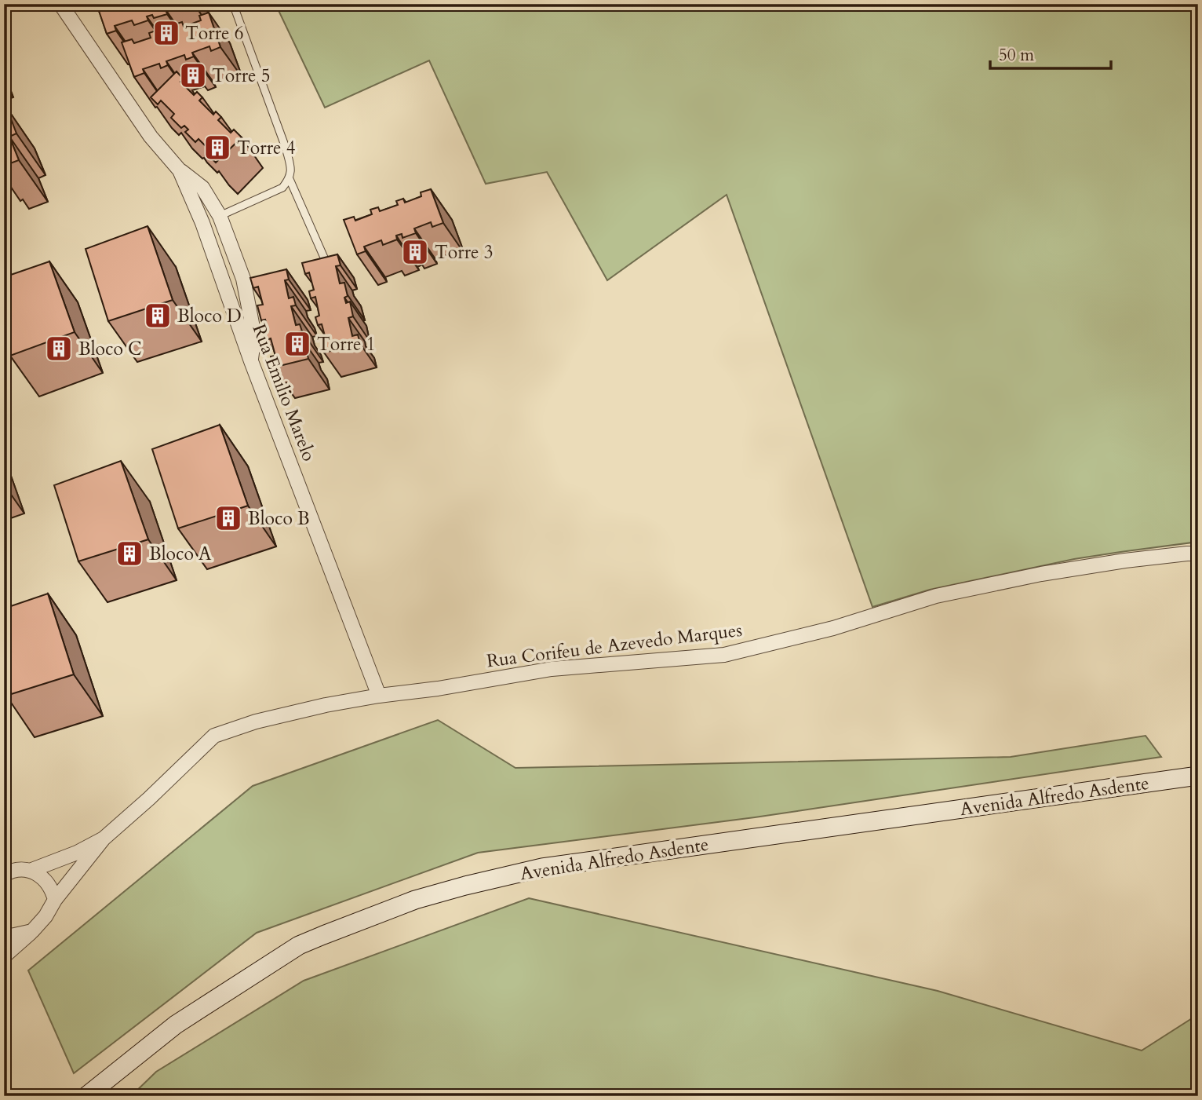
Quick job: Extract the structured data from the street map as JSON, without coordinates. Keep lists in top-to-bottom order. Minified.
{"streets":{"street":["Rua Emilio Marelo","Rua Corifeu de Azevedo Marques","Avenida Alfredo Asdente"]},"crossings":[["Rua Emilio Marelo","Rua Corifeu de Azevedo Marques"]],"places":{"building":["Torre 6","Torre 5","Torre 4","Torre 3","Bloco D","Torre 1","Bloco C","Bloco B","Bloco A"]},"scale_bar":"50 m"}
